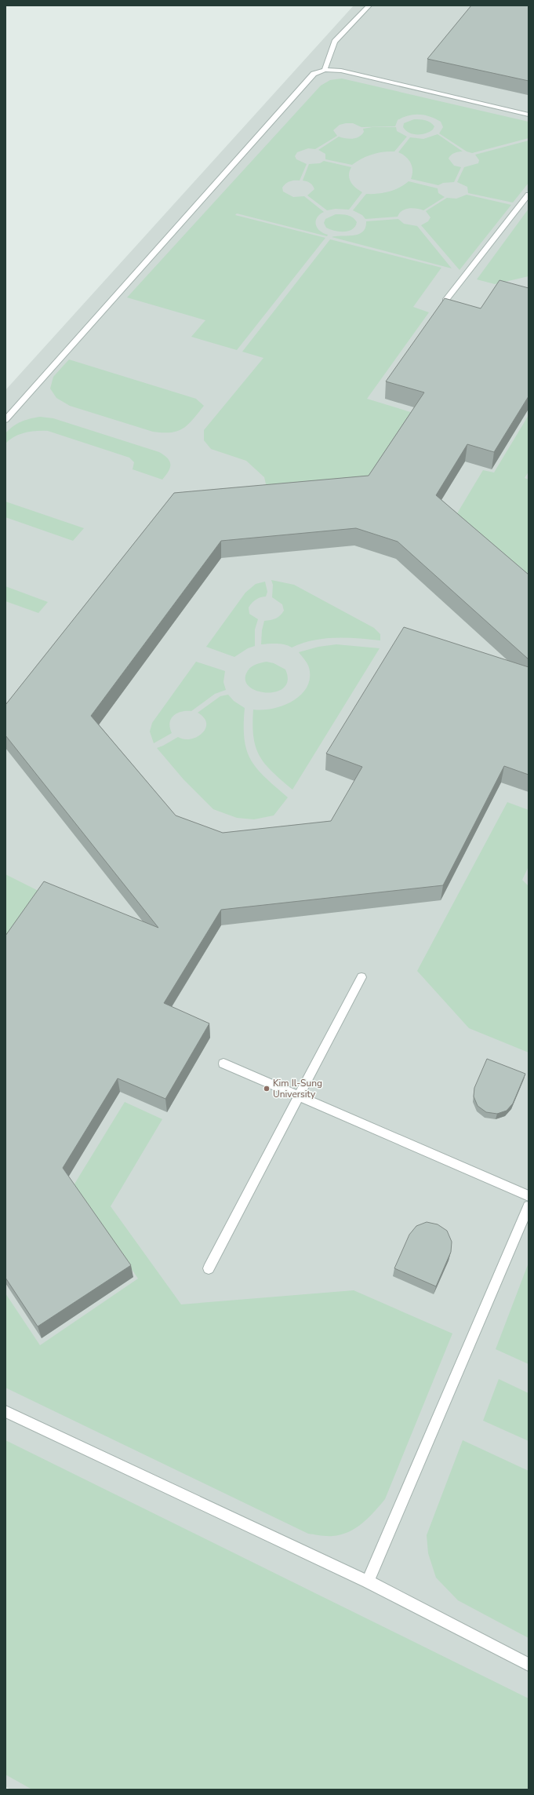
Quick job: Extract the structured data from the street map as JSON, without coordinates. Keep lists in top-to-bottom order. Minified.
{"places":["Kim Il-Sung University"]}
